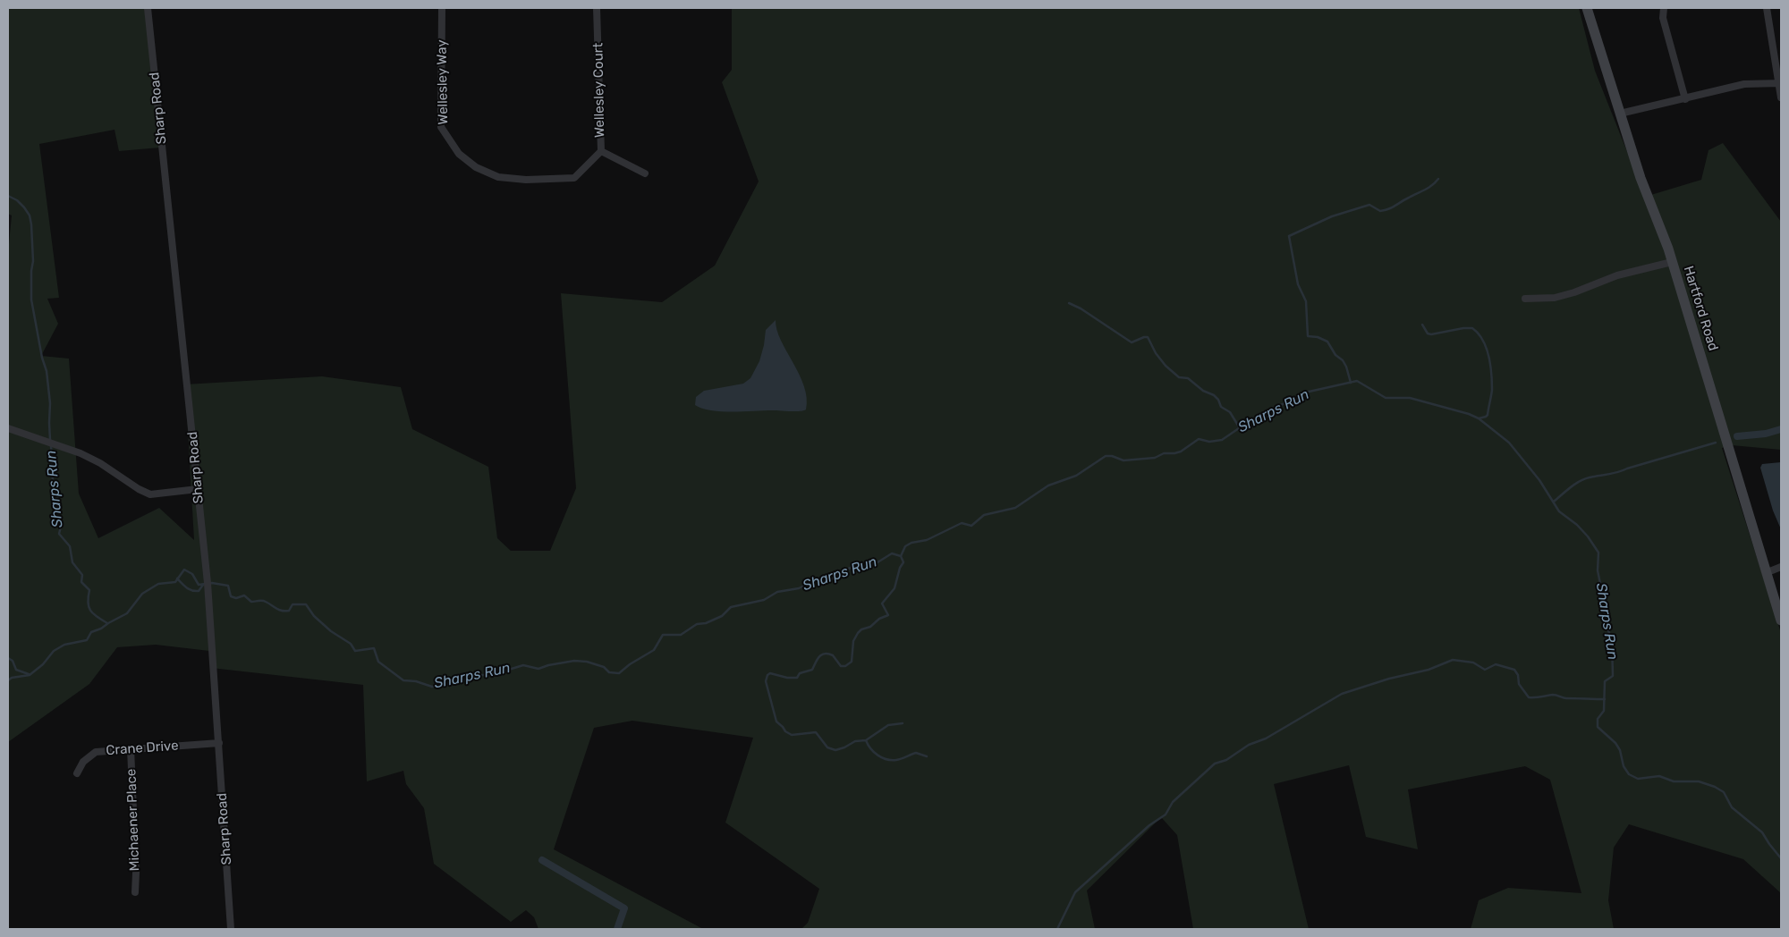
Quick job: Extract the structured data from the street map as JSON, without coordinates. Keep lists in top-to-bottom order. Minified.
{"streets":{"street":["Wellesley Way","Wellesley Court","Sharp Road","Hartford Road","Crane Drive","Michaener Place"]},"crossings":[["Wellesley Way","Wellesley Court"],["Sharp Road","Crane Drive"],["Crane Drive","Michaener Place"]],"water":["Sharps Run"]}
